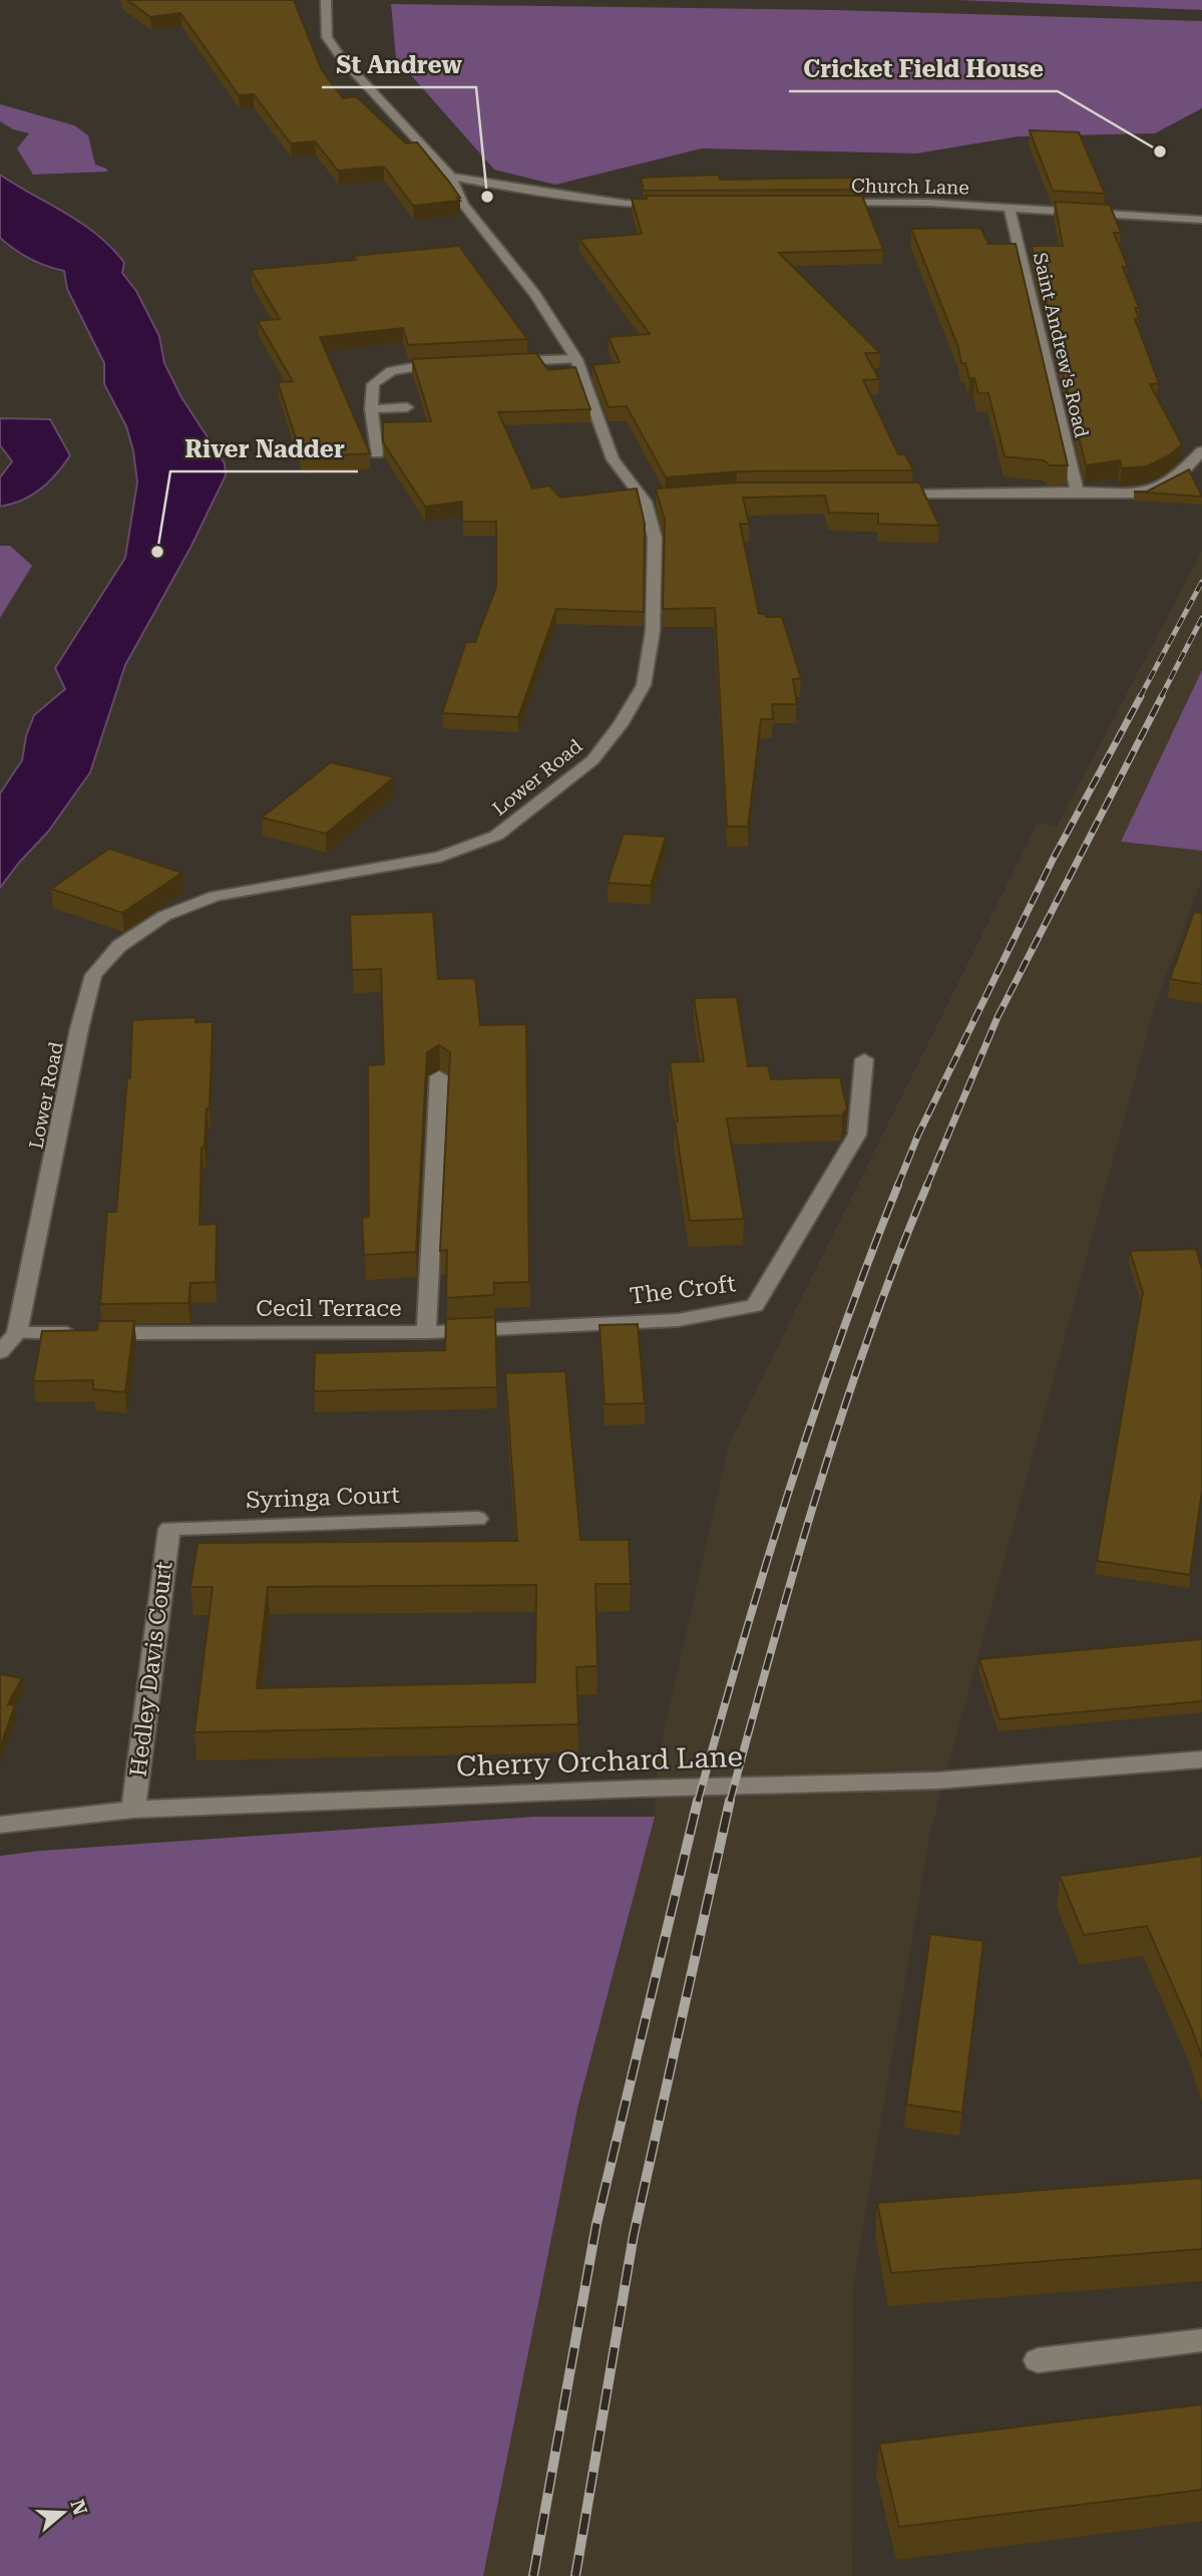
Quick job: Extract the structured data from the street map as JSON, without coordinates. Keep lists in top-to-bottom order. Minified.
{"streets":{"street":["Church Lane","Saint Andrew's Road","Lower Road","The Croft","Cecil Terrace","Syringa Court","Hedley Davis Court","Cherry Orchard Lane"]},"crossings":[["Church Lane","Saint Andrew's Road"],["Lower Road","Cecil Terrace"],["The Croft","Cecil Terrace"],["Syringa Court","Hedley Davis Court"],["Hedley Davis Court","Cherry Orchard Lane"]],"places":["Cricket Field House","St Andrew","River Nadder"],"north":"right"}
